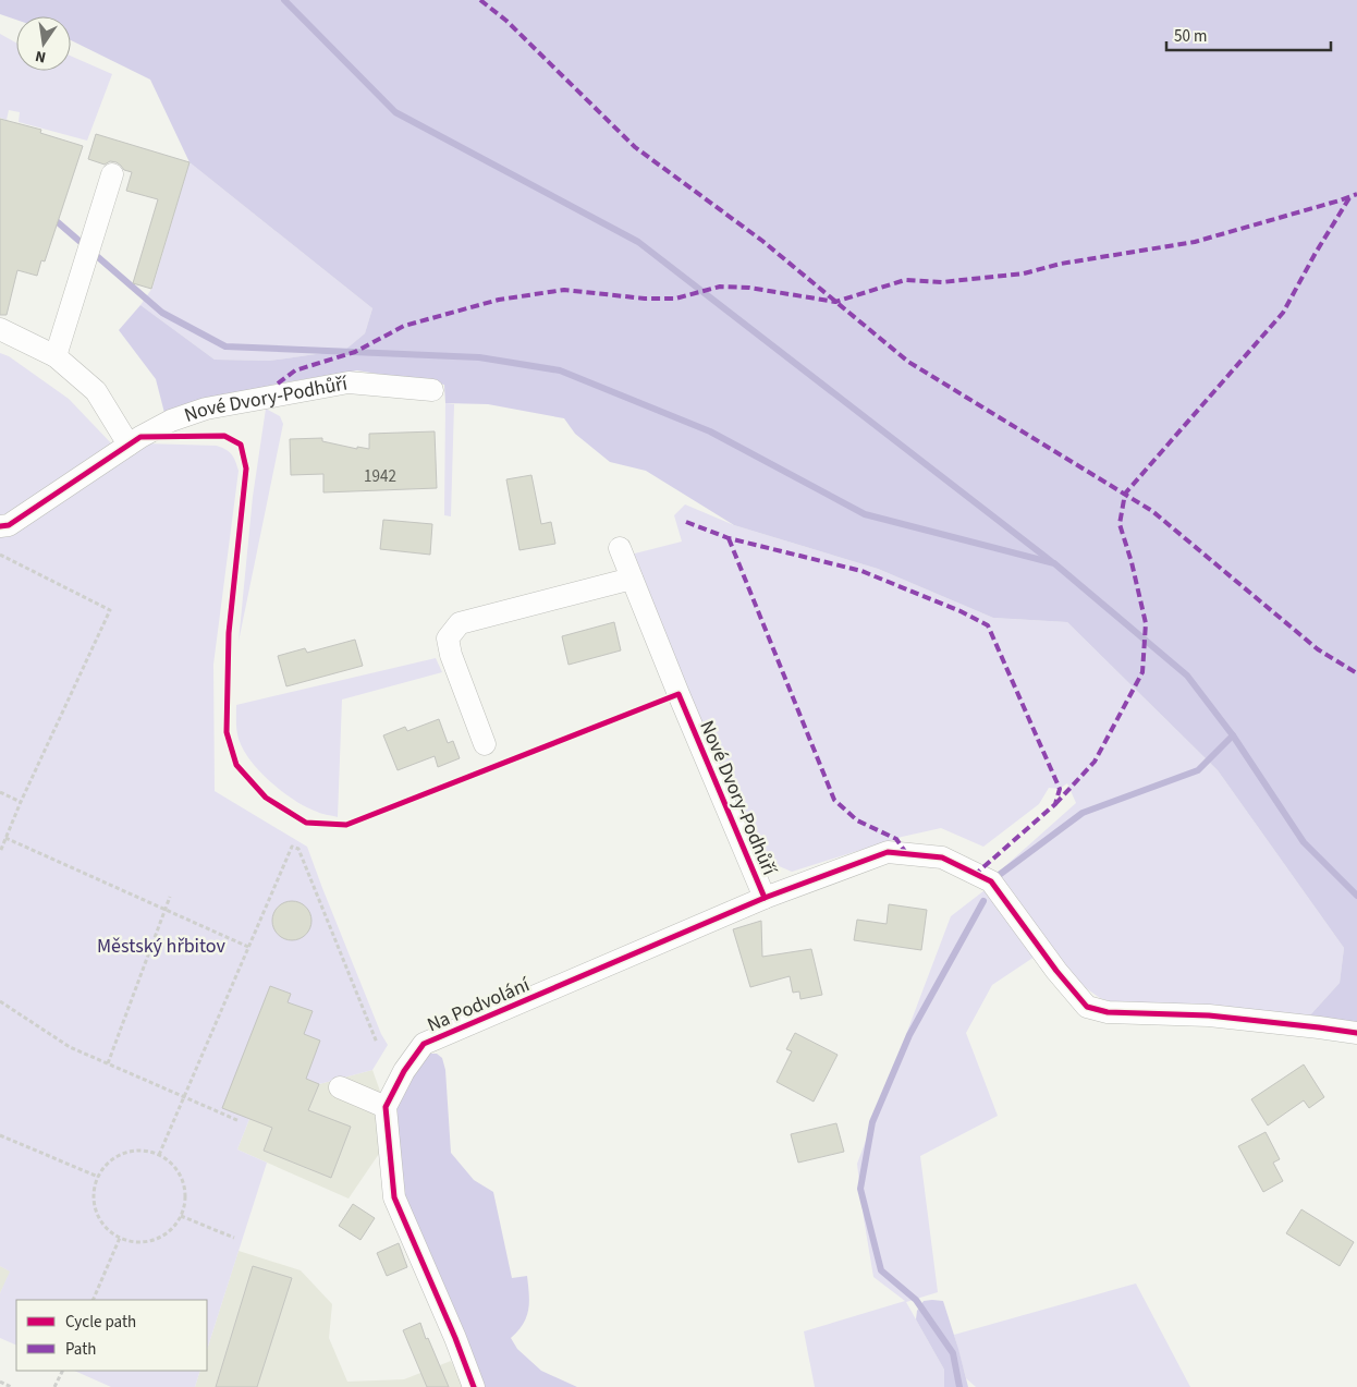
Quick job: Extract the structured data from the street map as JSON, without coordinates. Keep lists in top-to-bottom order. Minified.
{"streets":{"street":["Nové Dvory-Podhůří","Na Podvolání"]},"crossings":[["Nové Dvory-Podhůří","Na Podvolání"]],"parks":["Městský hřbitov"],"house_numbers":["1942"],"legend":["Cycle path","Path"],"scale_bar":"50 m","north":"bottom"}
